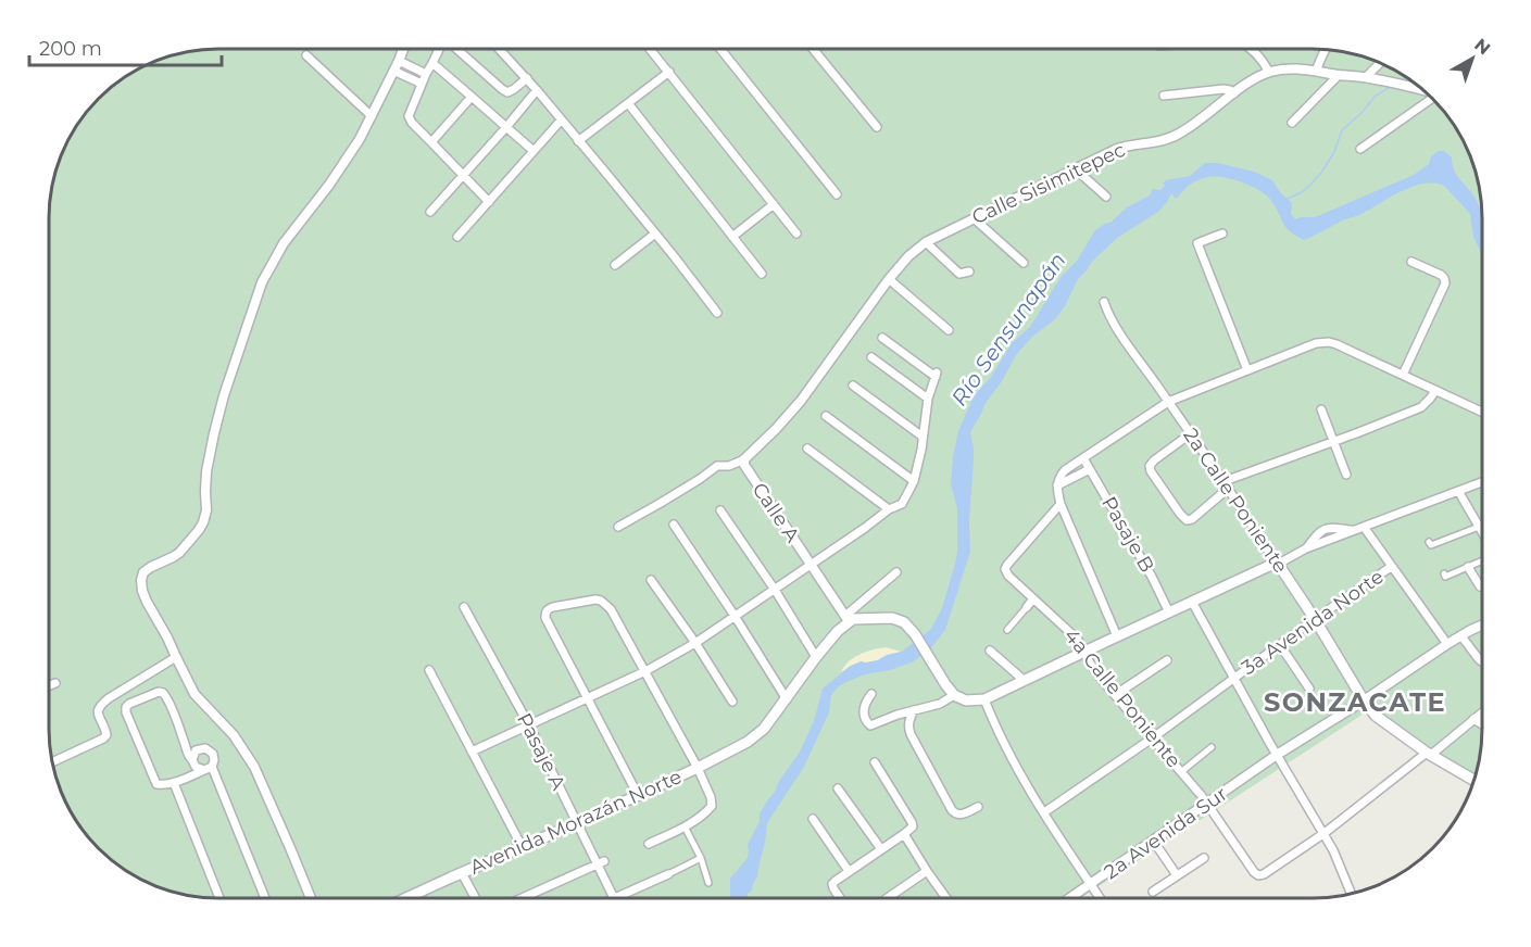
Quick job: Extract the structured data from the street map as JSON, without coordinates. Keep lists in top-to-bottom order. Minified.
{"streets":{"main road":["2a Calle Poniente","Avenida Morazán Norte"],"street":["Calle Sisimitepec","Calle A","Pasaje B","3a Avenida Norte","4a Calle Poniente","Pasaje A","2a Avenida Sur"]},"crossings":[["Calle Sisimitepec","Calle A"],["2a Calle Poniente","3a Avenida Norte"],["2a Calle Poniente","2a Avenida Sur"],["Calle A","Avenida Morazán Norte"],["3a Avenida Norte","4a Calle Poniente"],["4a Calle Poniente","2a Avenida Sur"],["Pasaje A","Avenida Morazán Norte"]],"districts":["SONZACATE"],"water":["Río Sensunapán"],"scale_bar":"200 m","north":"top right"}
